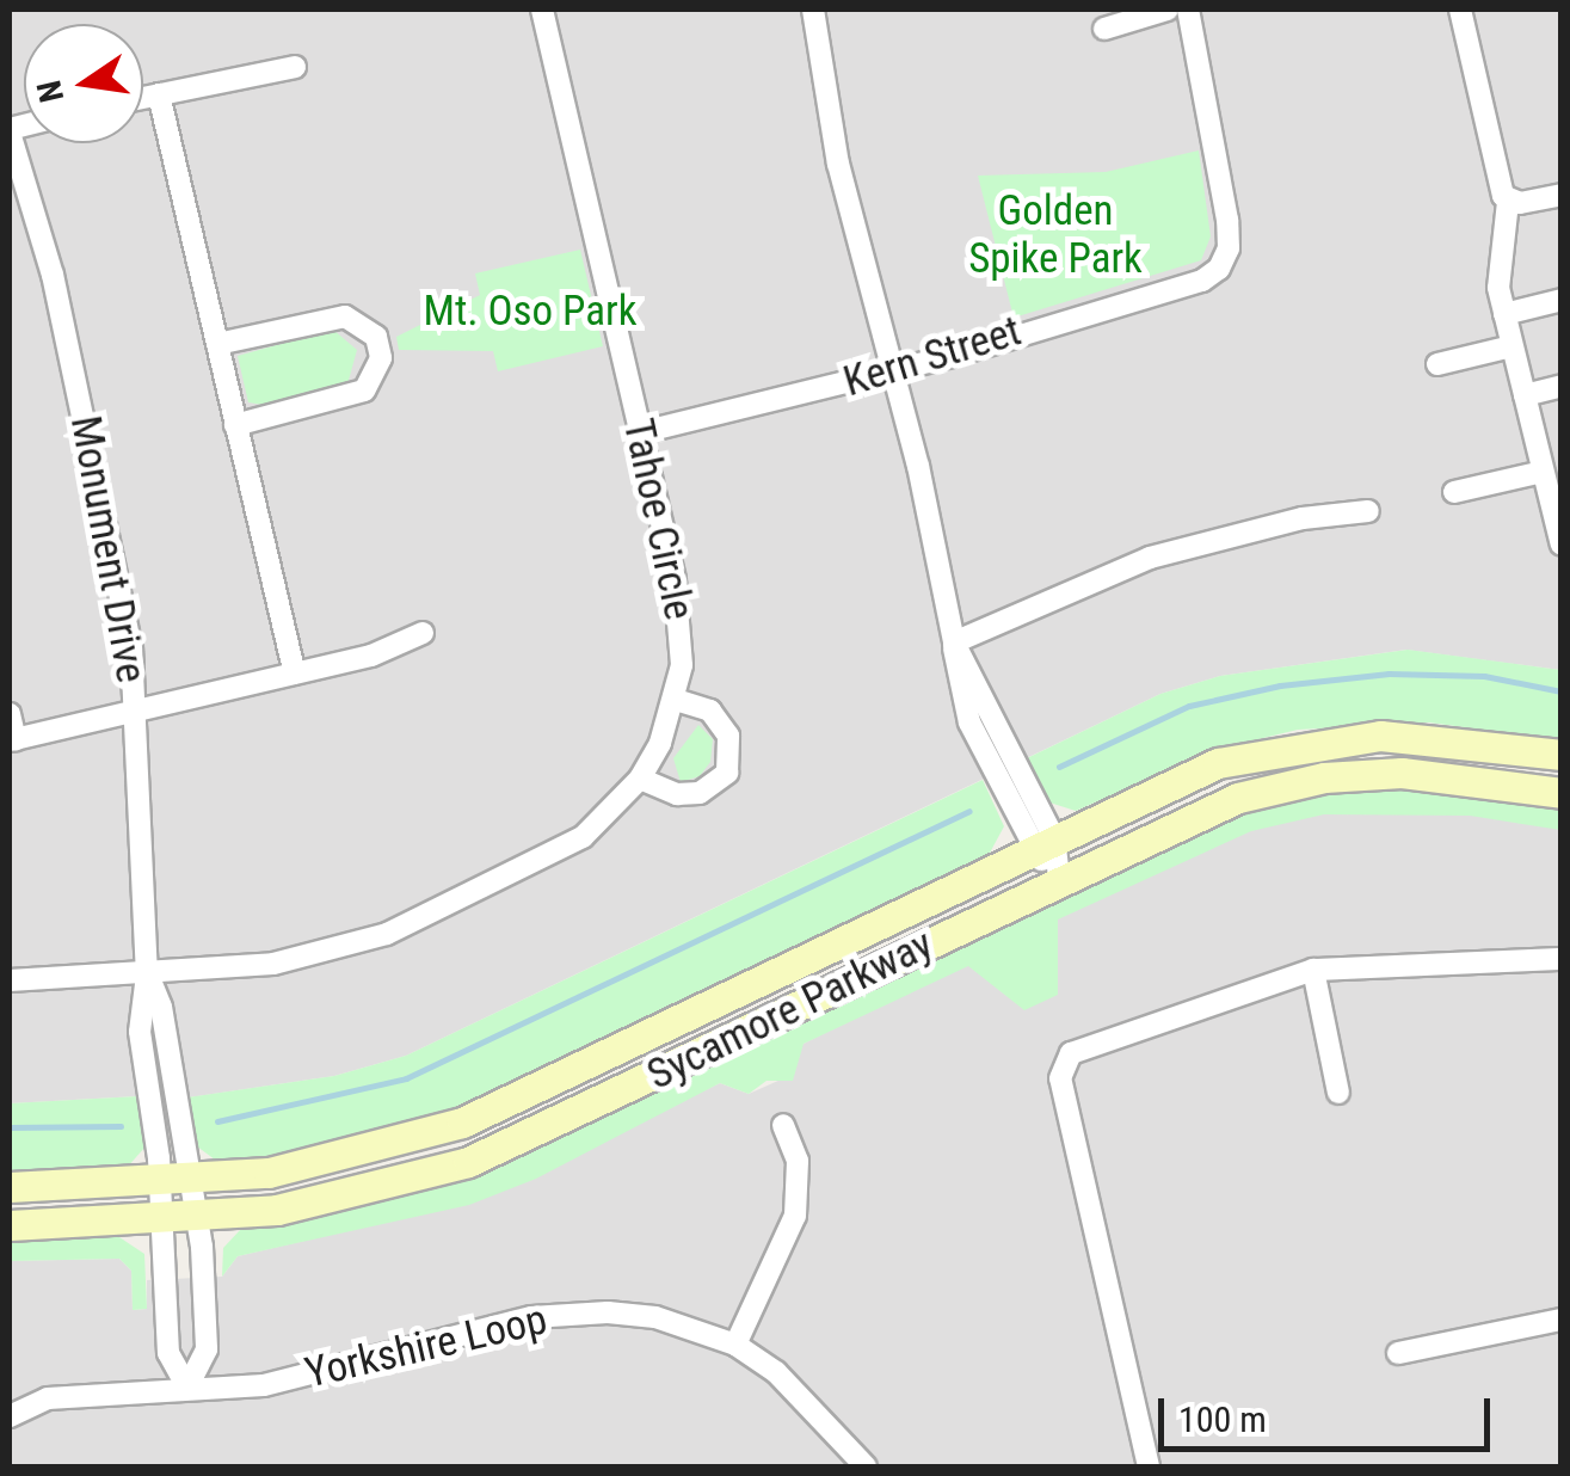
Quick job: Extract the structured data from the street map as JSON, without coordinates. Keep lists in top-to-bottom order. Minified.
{"streets":{"main road":["Sycamore Parkway"],"street":["Kern Street","Tahoe Circle","Monument Drive","Yorkshire Loop"]},"crossings":[["Kern Street","Tahoe Circle"],["Tahoe Circle","Monument Drive"],["Monument Drive","Sycamore Parkway"],["Monument Drive","Yorkshire Loop"]],"parks":["Golden Spike Park","Mt. Oso Park"],"scale_bar":"100 m","north":"left"}
